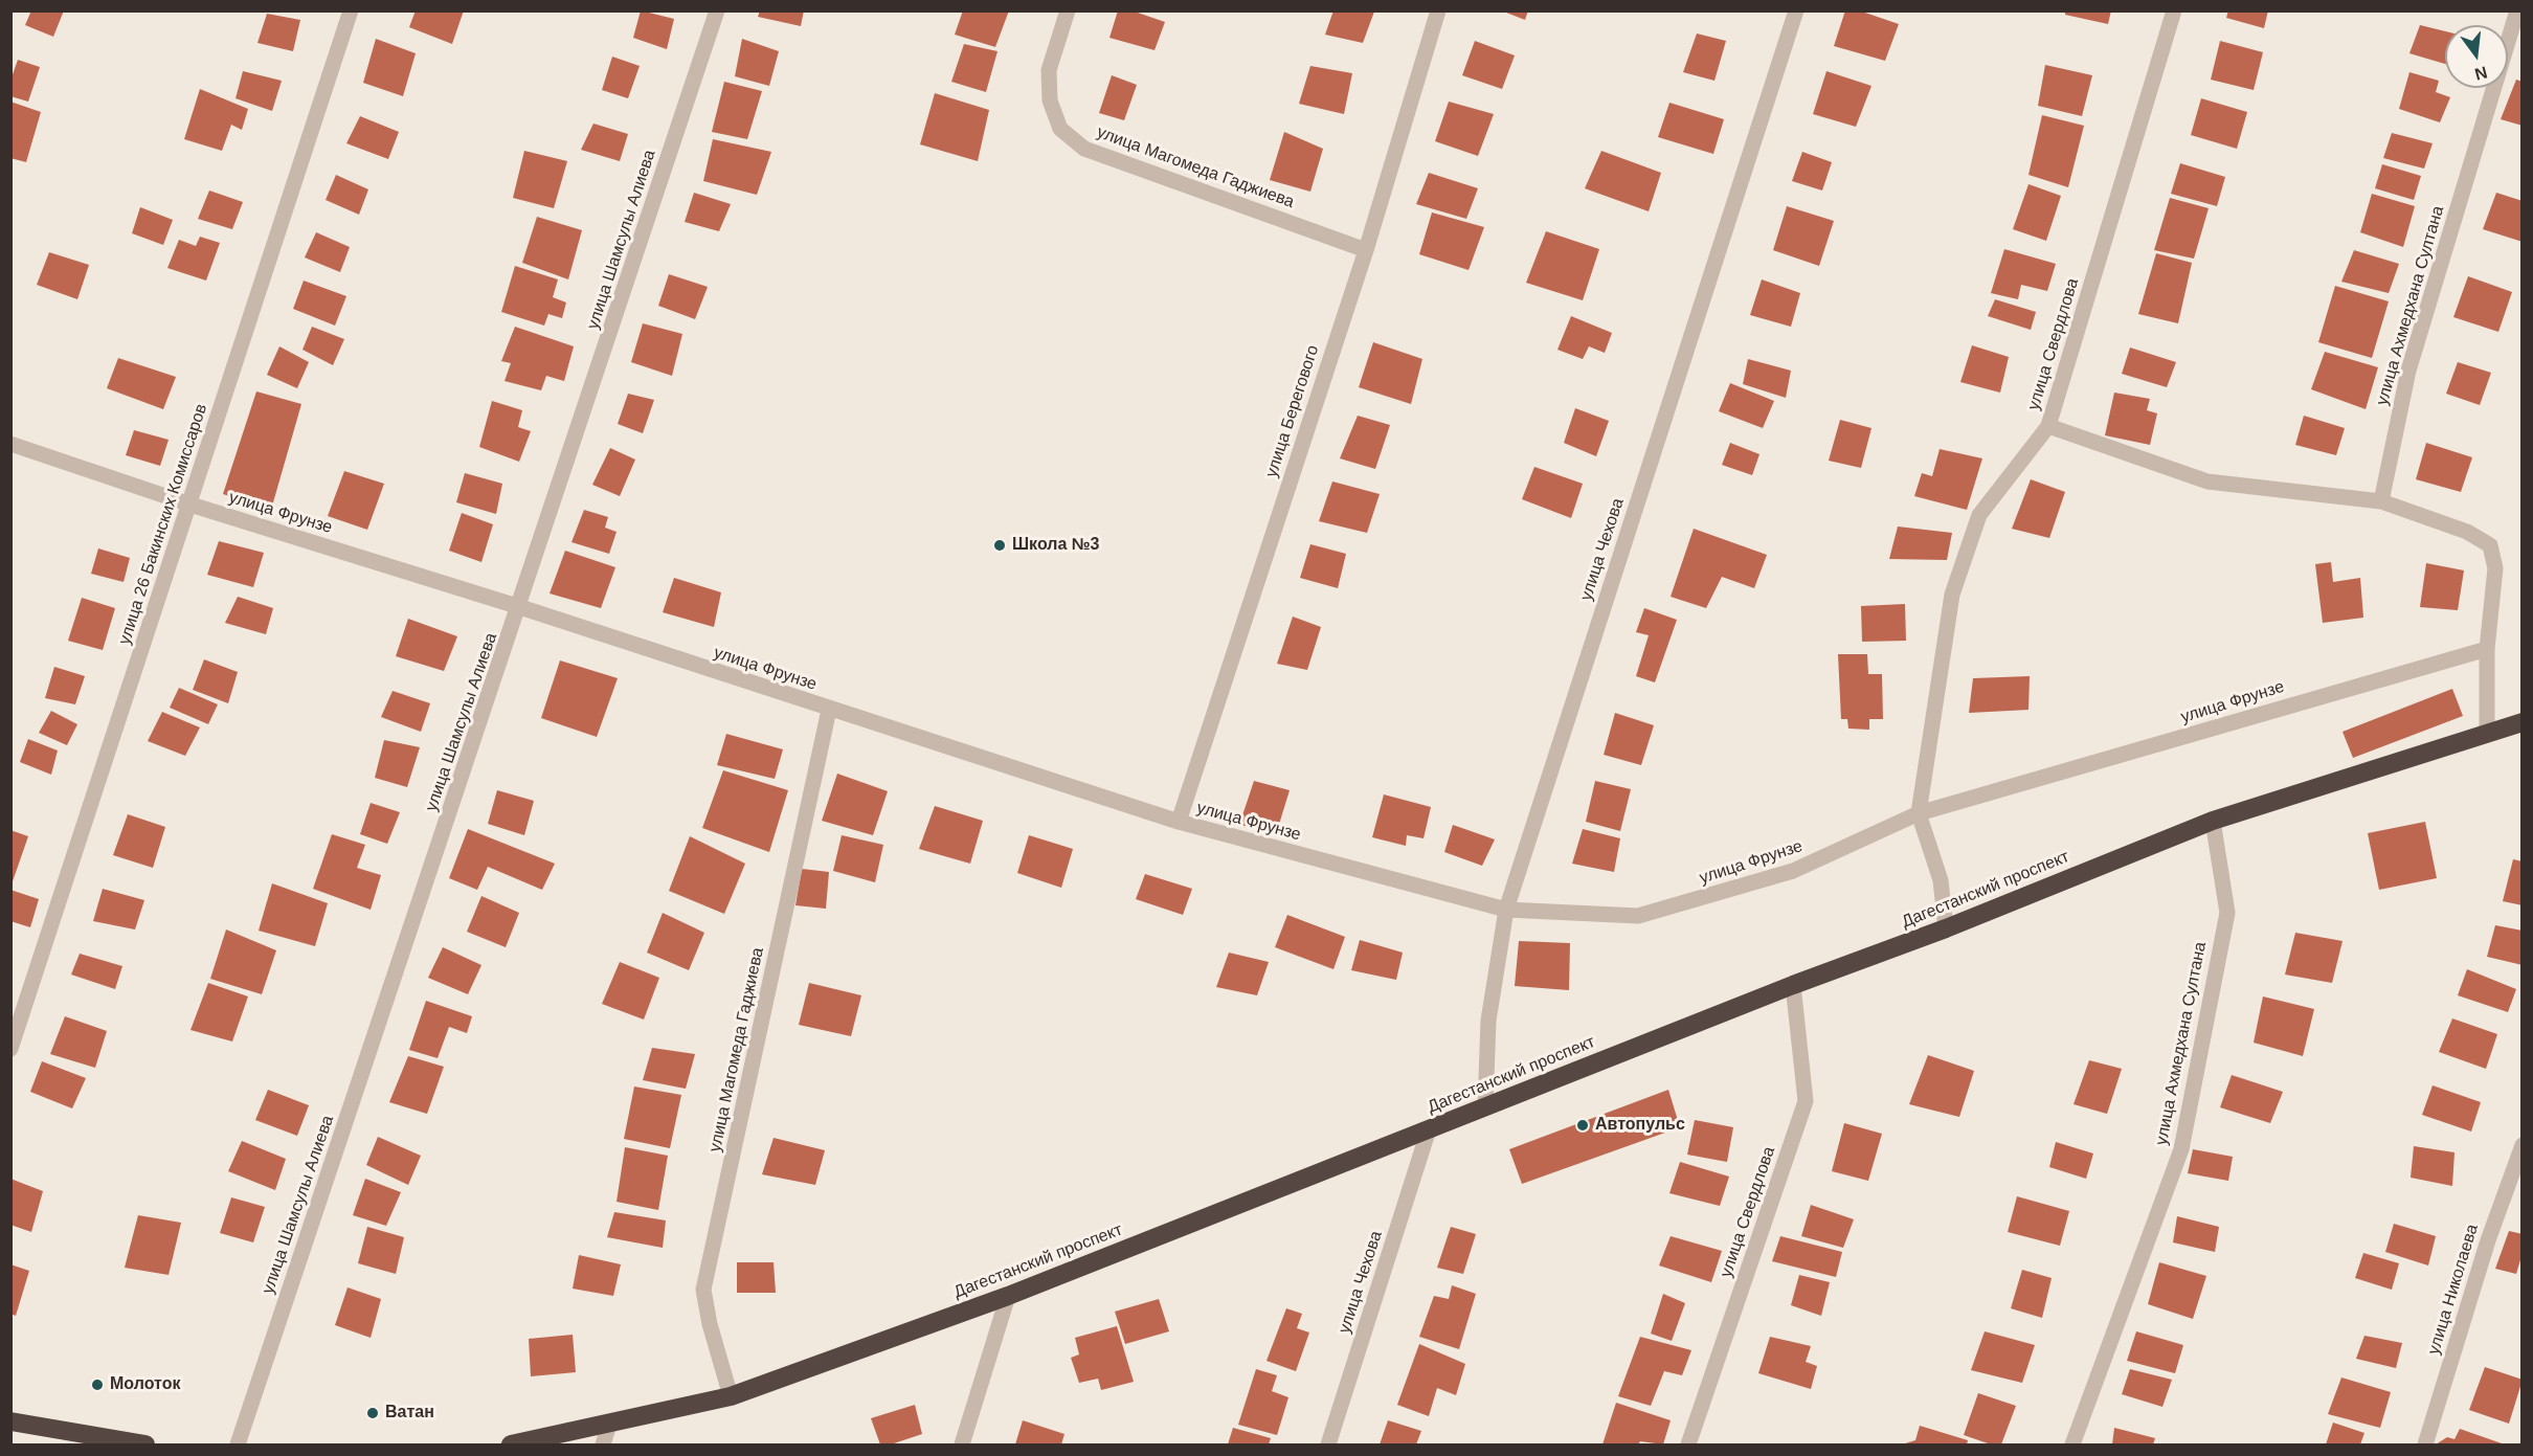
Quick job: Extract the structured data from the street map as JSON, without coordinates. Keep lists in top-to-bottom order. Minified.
{"streets":{"highway":["Дагестанский проспект"],"street":["улица Магомеда Гаджиева","улица Шамсулы Алиева","улица Ахмедхана Султана","улица Свердлова","улица Берегового","улица Фрунзе","улица 26 Бакинских Комиссаров","улица Чехова","улица Николаева"]},"crossings":[["улица Магомеда Гаджиева","улица Берегового"],["улица Магомеда Гаджиева","улица Фрунзе"],["улица Магомеда Гаджиева","Дагестанский проспект"],["улица Шамсулы Алиева","улица Фрунзе"],["улица Ахмедхана Султана","Дагестанский проспект"],["улица Свердлова","улица Фрунзе"],["улица Свердлова","Дагестанский проспект"],["улица Берегового","улица Фрунзе"],["улица Фрунзе","улица 26 Бакинских Комиссаров"],["улица Фрунзе","улица Чехова"],["улица Чехова","Дагестанский проспект"]],"places":["Школа №3","Автопульс","Молоток","Ватан"],"north":"bottom"}
